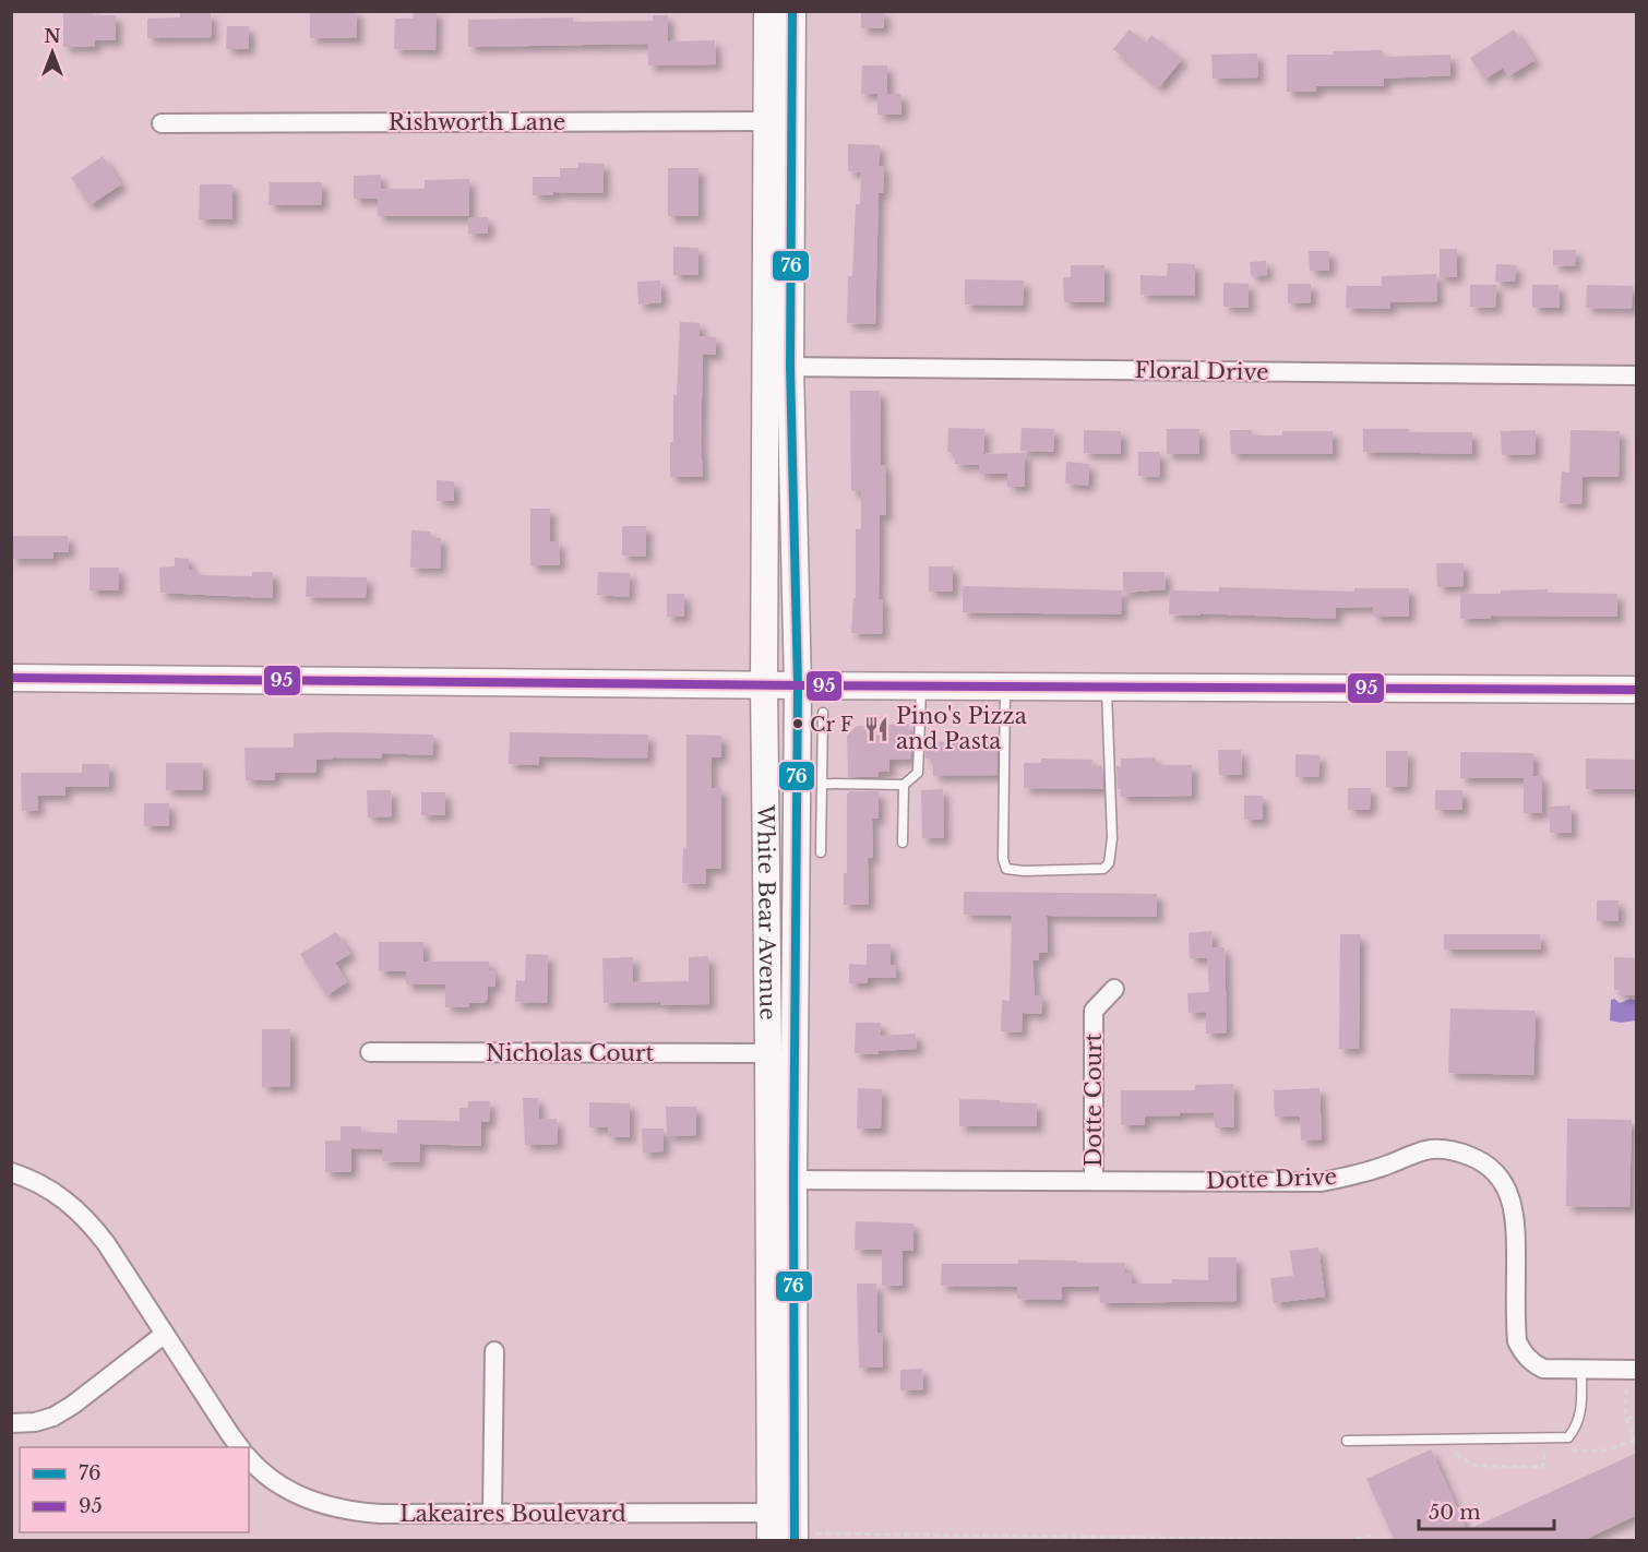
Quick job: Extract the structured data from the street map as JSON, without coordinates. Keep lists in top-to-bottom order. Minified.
{"streets":{"main road":["White Bear Avenue"],"street":["Rishworth Lane","Floral Drive","Nicholas Court","Dotte Court","Dotte Drive","Lakeaires Boulevard"]},"crossings":[["Rishworth Lane","White Bear Avenue"],["Floral Drive","White Bear Avenue"],["White Bear Avenue","Nicholas Court"],["White Bear Avenue","Dotte Drive"],["White Bear Avenue","Lakeaires Boulevard"],["Dotte Court","Dotte Drive"]],"places":{"other":["Cr F"],"restaurant":["Pino's Pizza and Pasta"]},"lines":["transit line 76","transit line 95"],"legend":["76","95"],"scale_bar":"50 m","north":"top"}
